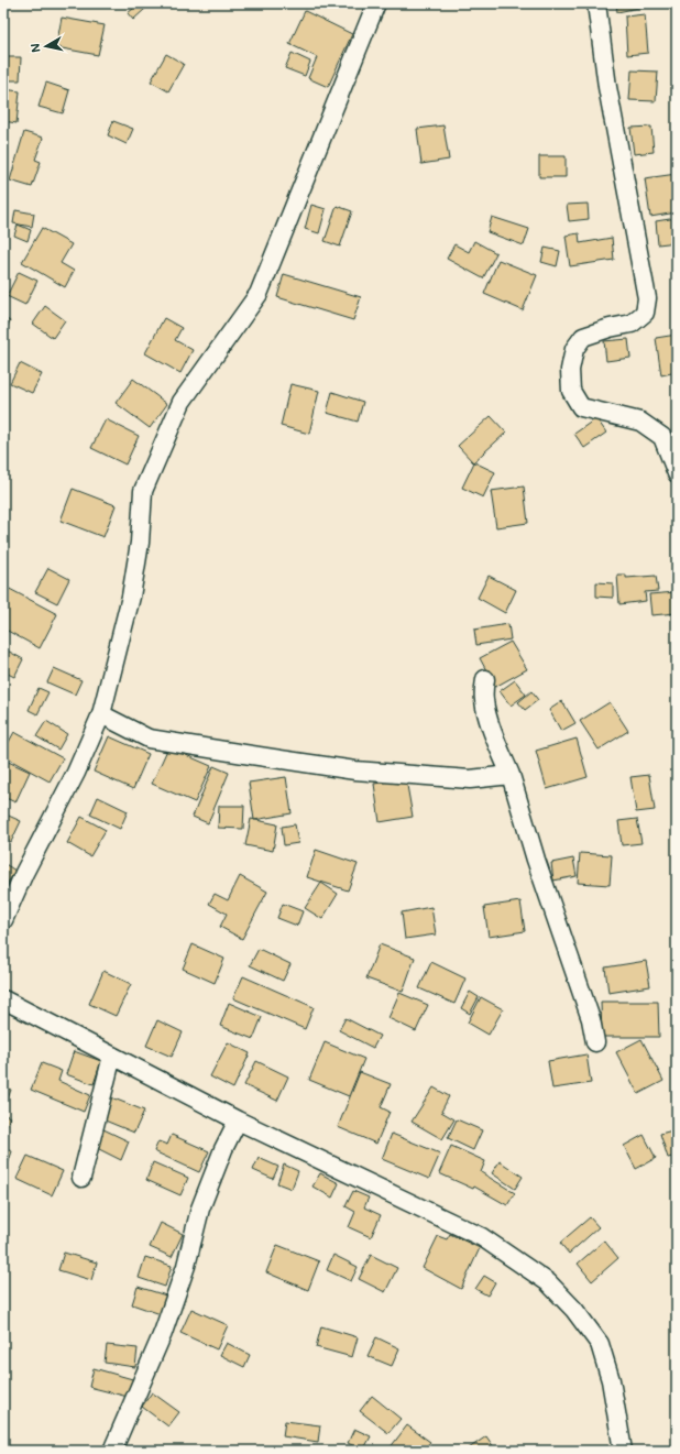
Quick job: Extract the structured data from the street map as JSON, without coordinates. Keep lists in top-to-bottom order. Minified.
{"north":"left"}
